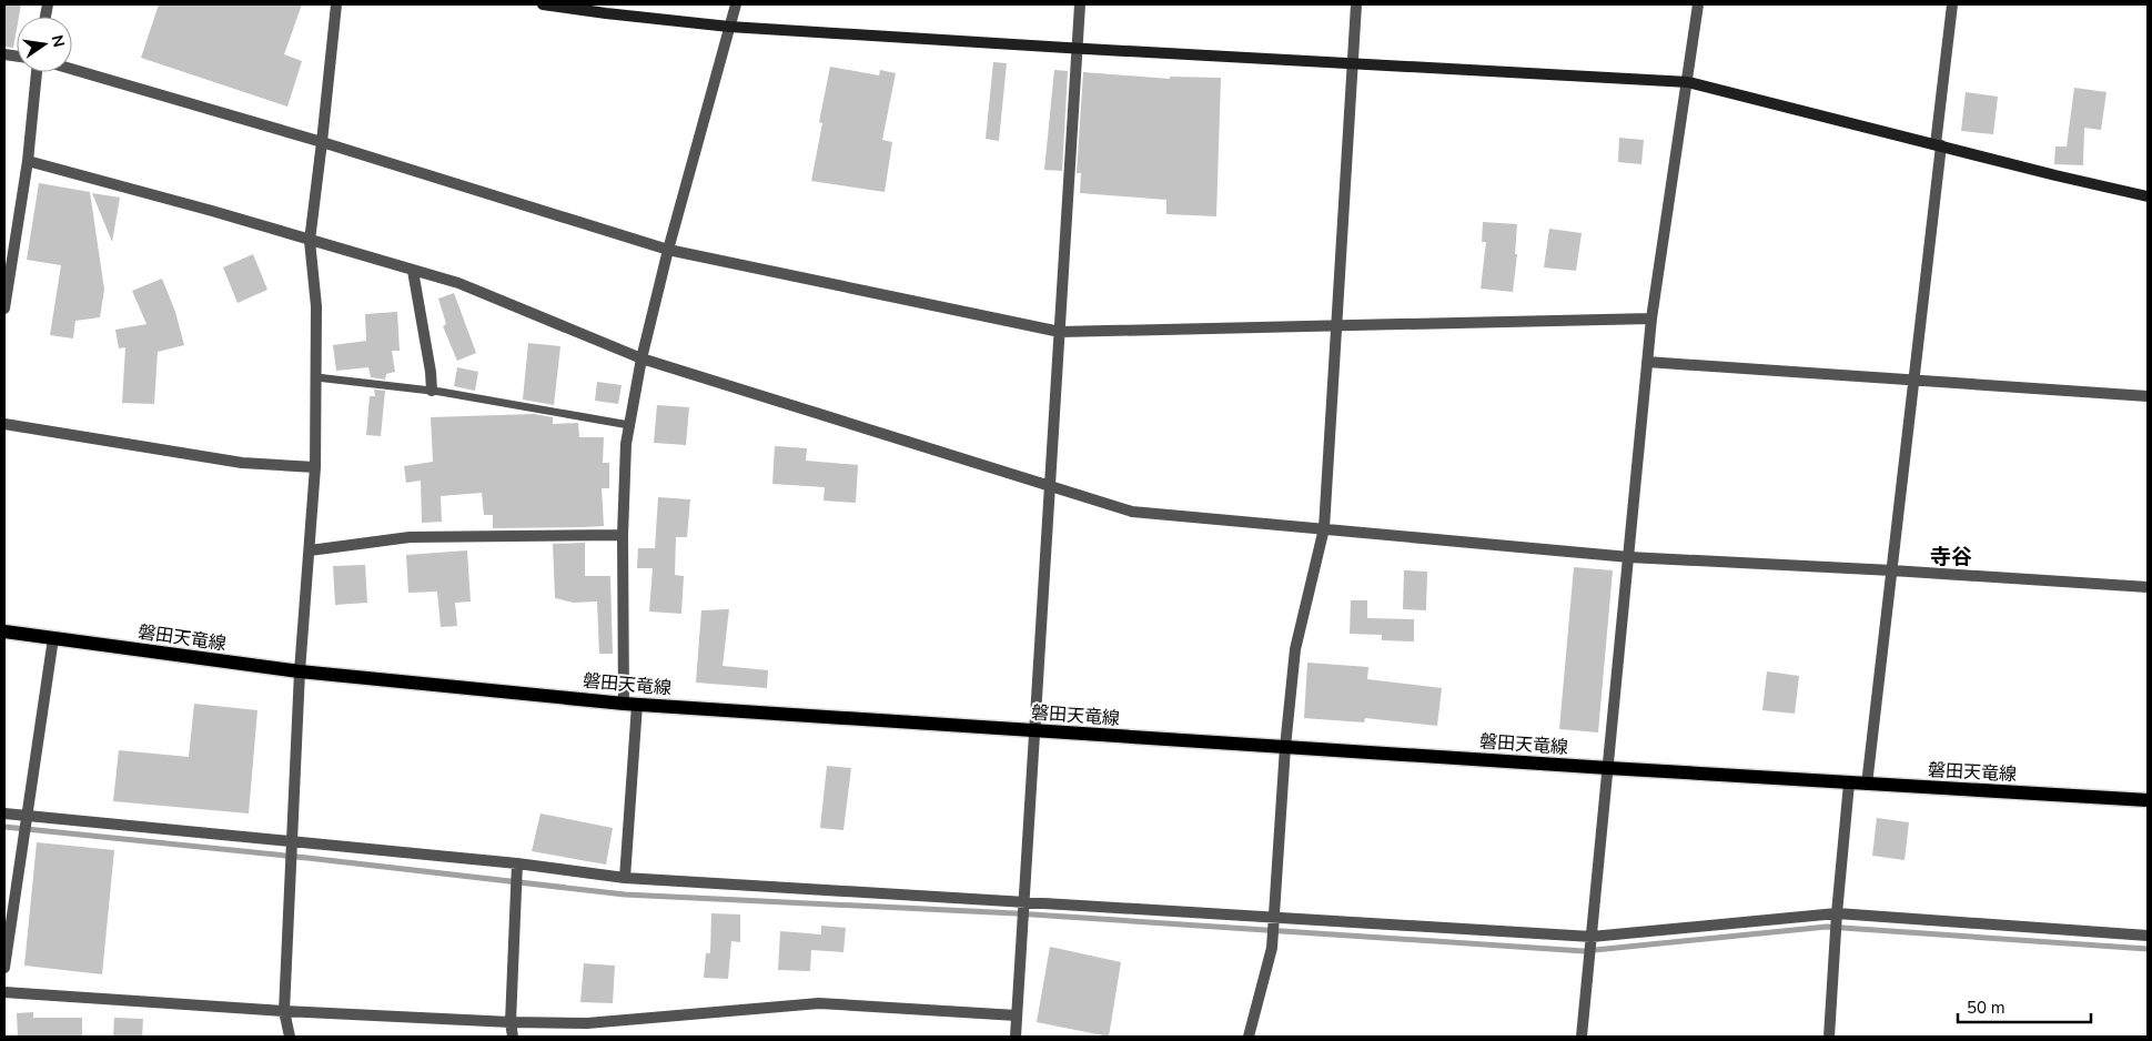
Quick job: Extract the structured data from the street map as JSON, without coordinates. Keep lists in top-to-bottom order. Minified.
{"streets":{"main road":["磐田天竜線"]},"districts":["寺谷"],"scale_bar":"50 m","north":"right"}
